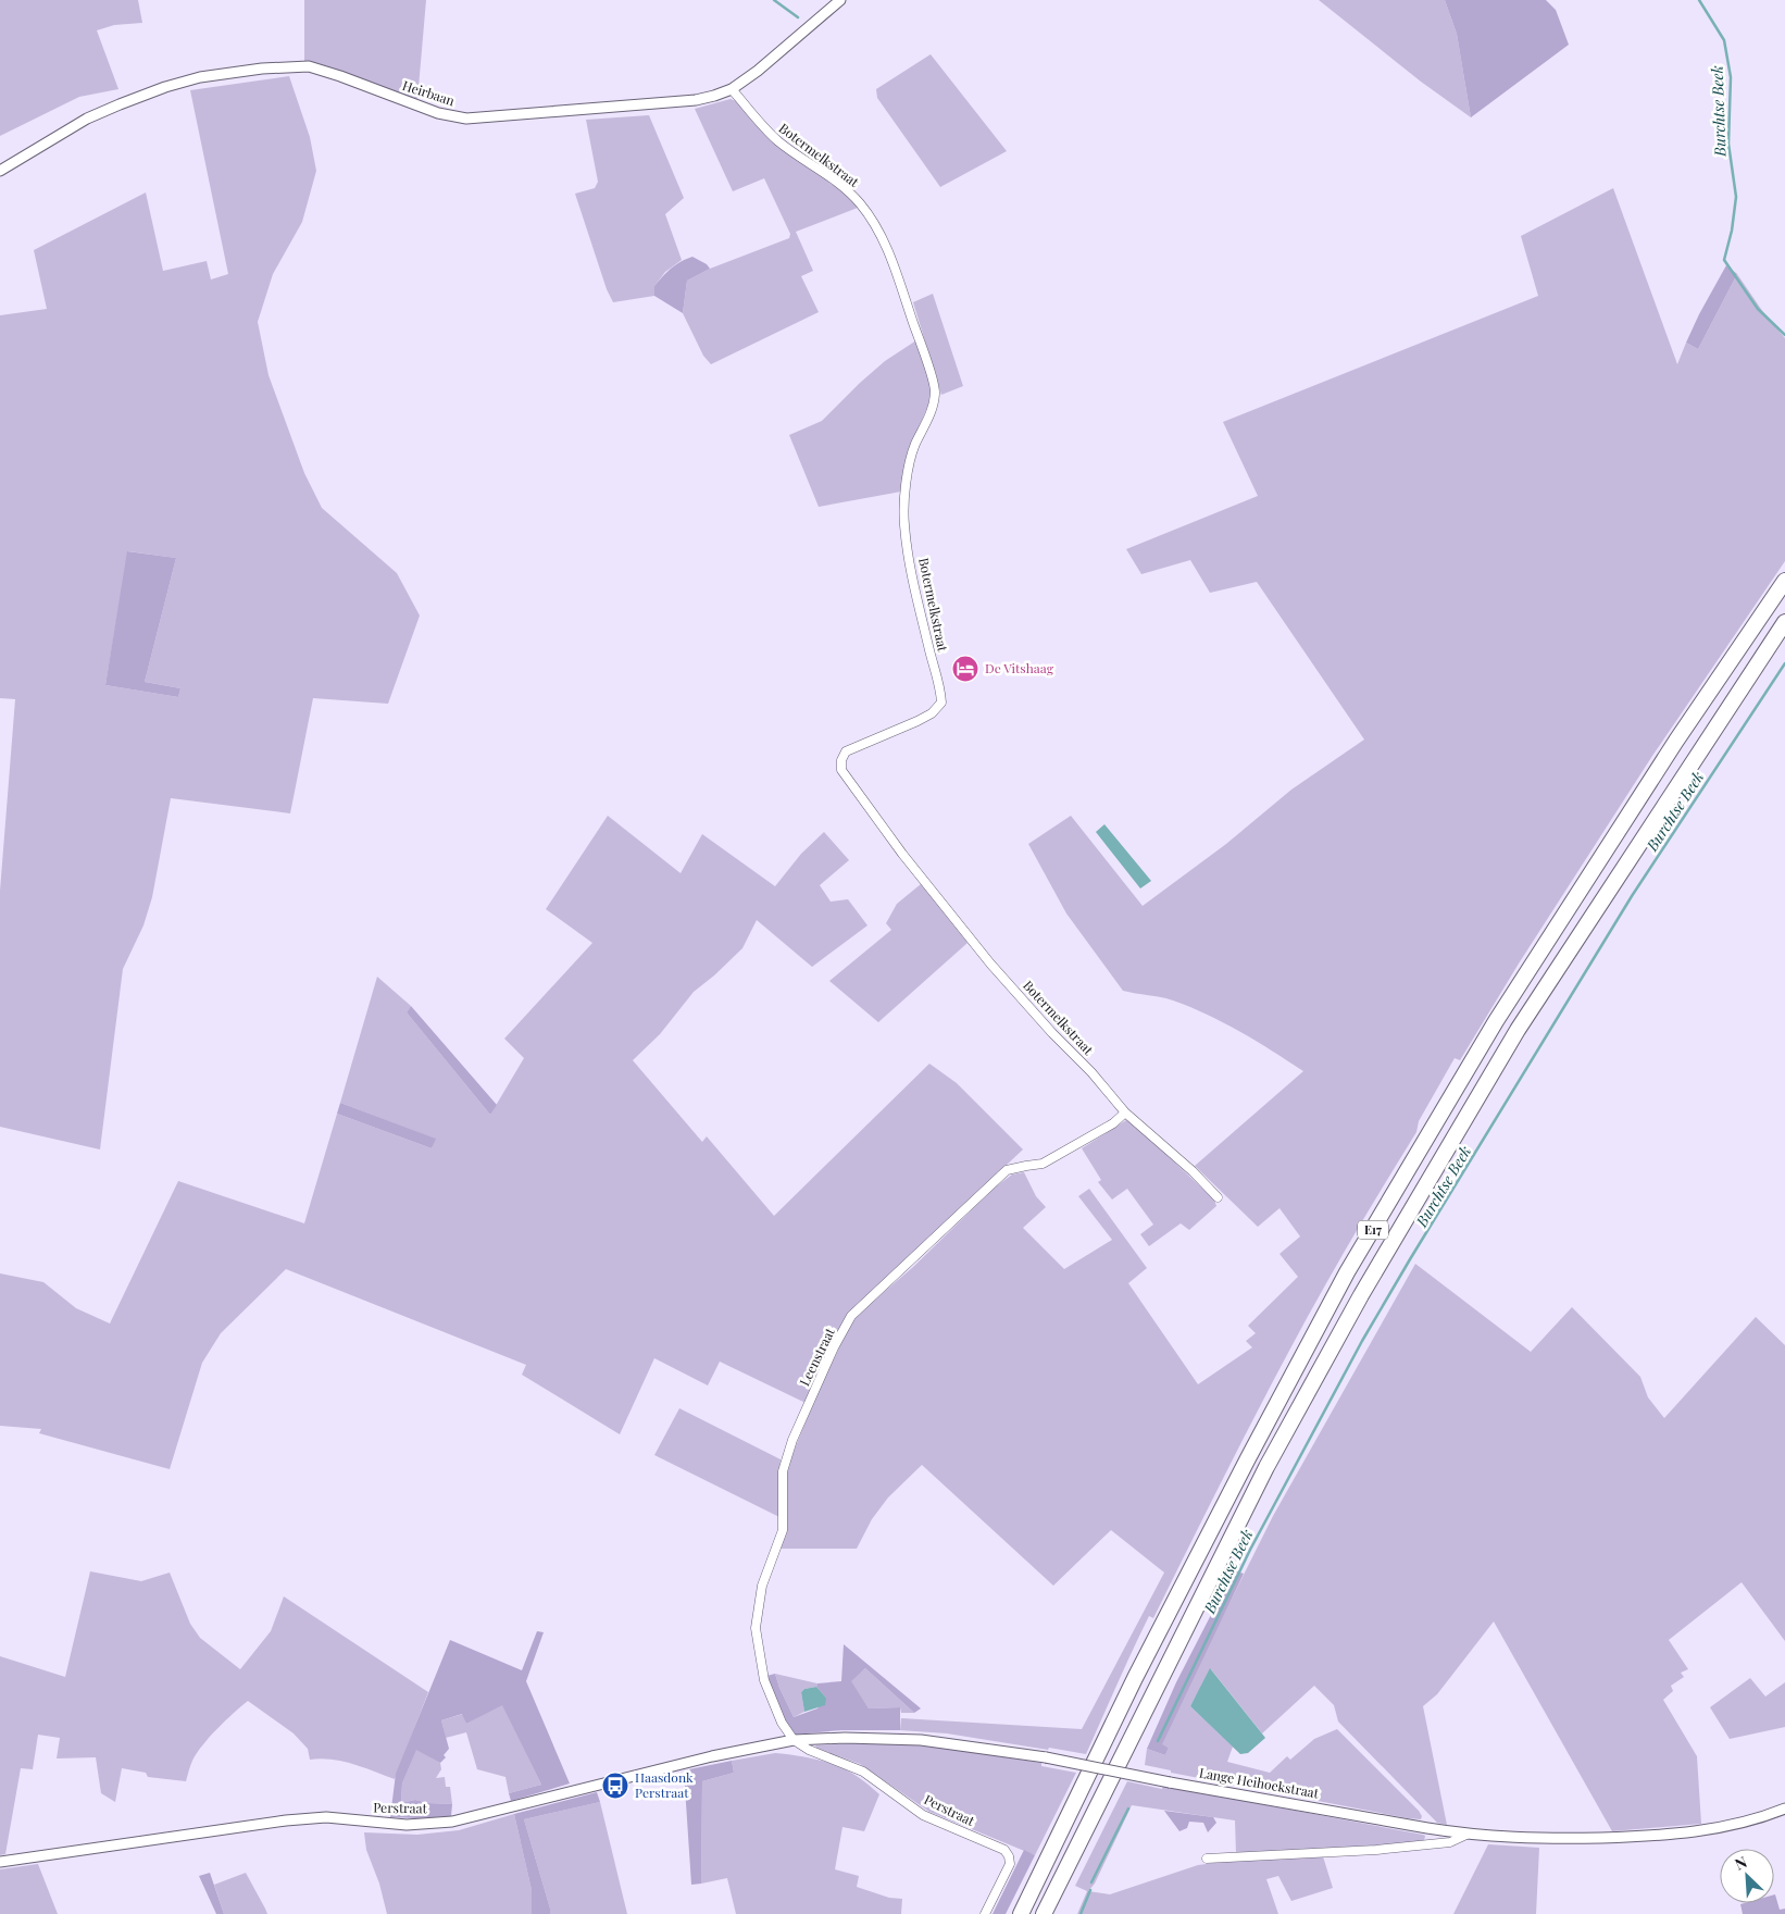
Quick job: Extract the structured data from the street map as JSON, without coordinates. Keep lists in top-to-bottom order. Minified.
{"streets":{"highway":["E17"],"street":["Heirbaan","Botermelkstraat","Leenstraat","Lange Heihoekstraat","Perstraat"]},"crossings":[["Heirbaan","Botermelkstraat"],["Botermelkstraat","Leenstraat"],["Leenstraat","Perstraat"],["Lange Heihoekstraat","Perstraat"]],"water":["Burchtse Beek"],"places":{"hotel":["De Vitshaag"],"bus stop":["Haasdonk Perstraat"]},"north":"top left"}
